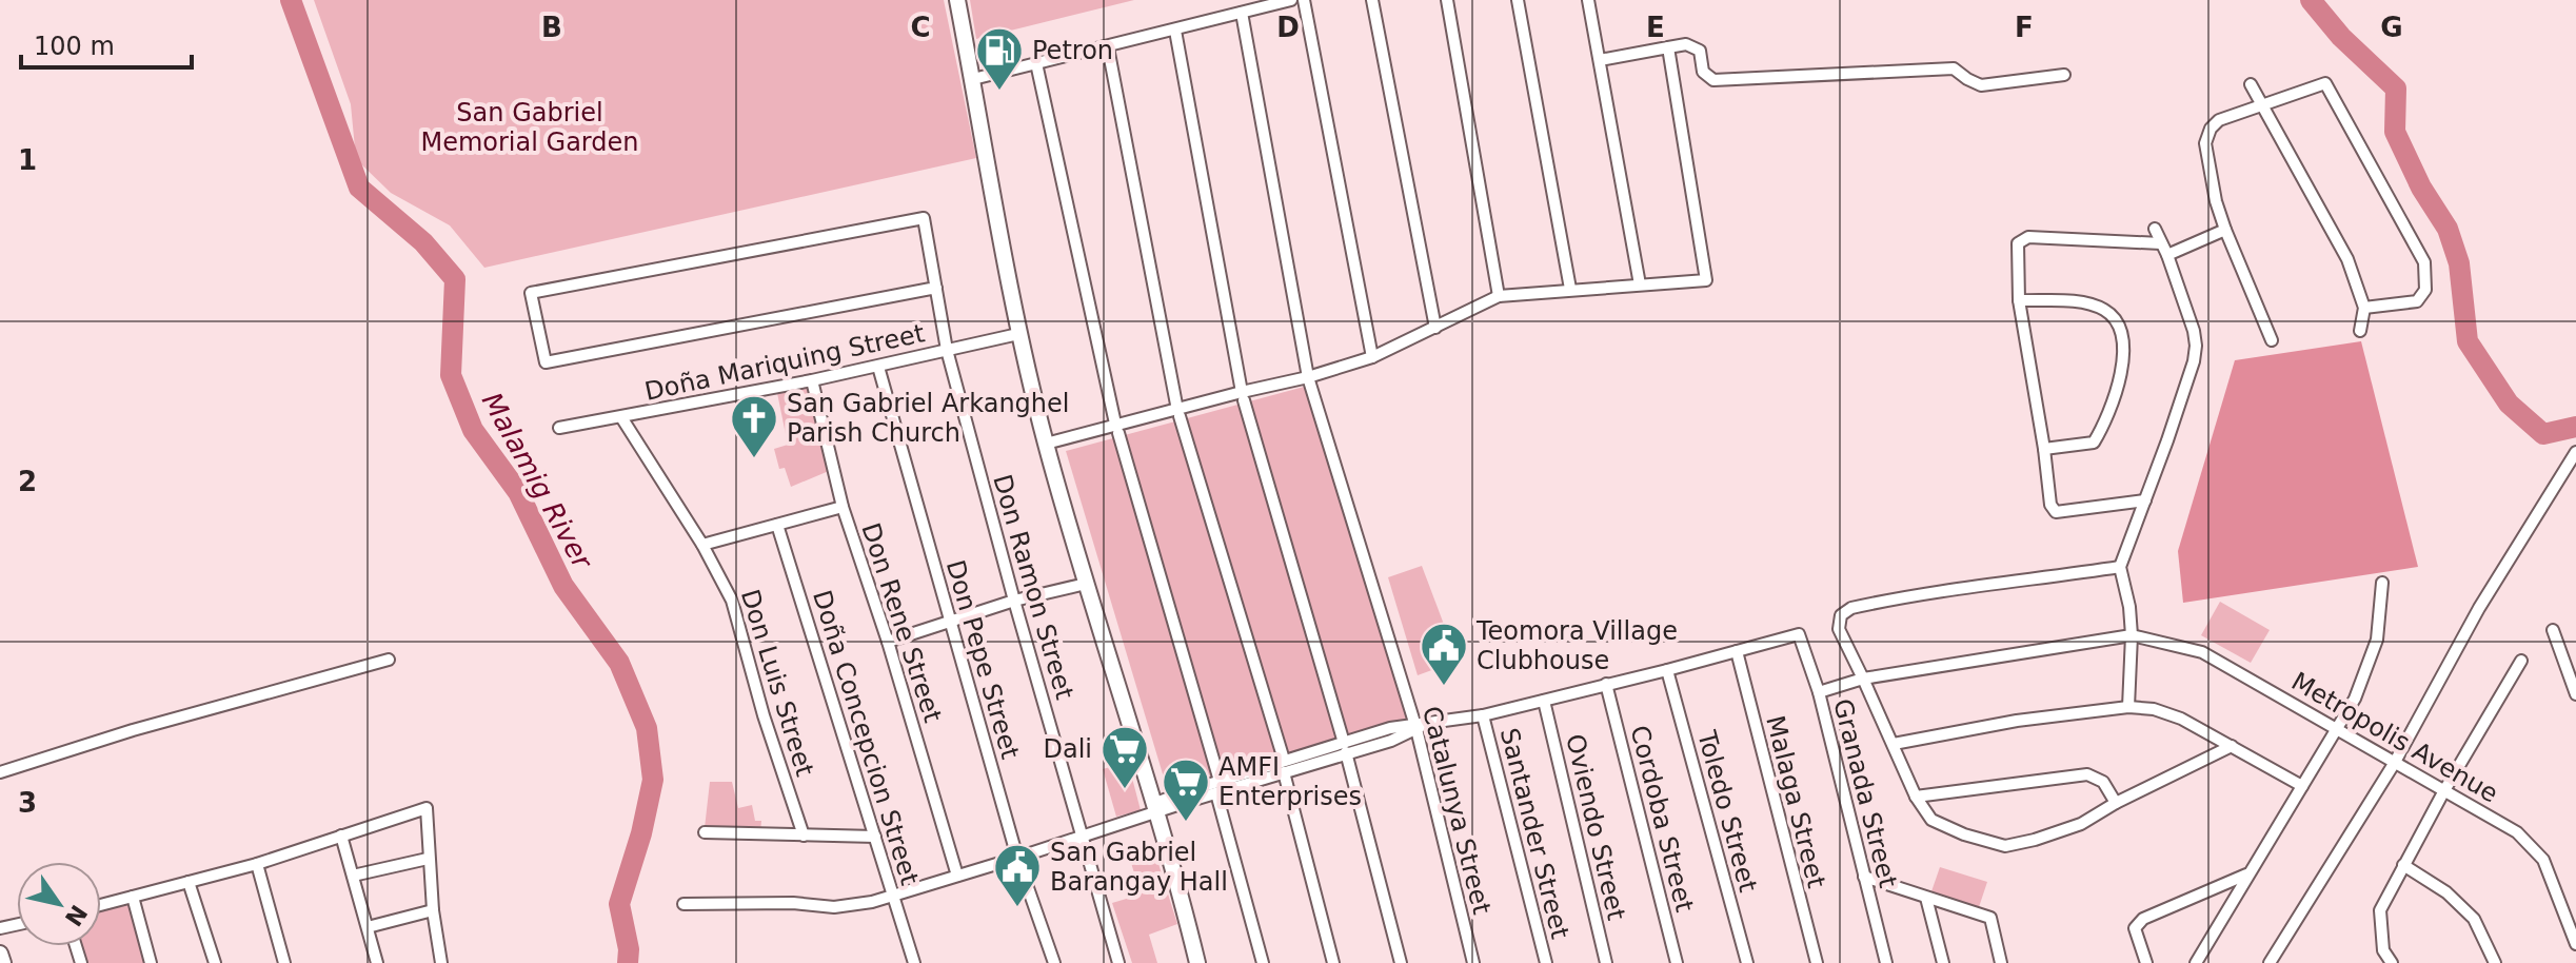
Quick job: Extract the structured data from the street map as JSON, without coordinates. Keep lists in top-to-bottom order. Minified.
{"streets":{"street":["Doña Mariquing Street","Don Ramon Street","Don Rene Street","Don Pepe Street","Don Luis Street","Doña Concepcion Street","Metropolis Avenue","Granada Street","Malaga Street","Catalunya Street","Toledo Street","Cordoba Street","Oviendo Street","Santander Street"]},"crossings":[["Doña Mariquing Street","Don Ramon Street"],["Doña Mariquing Street","Don Rene Street"],["Doña Mariquing Street","Don Pepe Street"],["Doña Mariquing Street","Don Luis Street"],["Granada Street","Malaga Street"]],"water":["Malamig River"],"parks":["San Gabriel Memorial Garden"],"places":{"fuel station":["Petron"],"church":["San Gabriel Arkanghel Parish Church"],"public building":["Teomora Village Clubhouse","San Gabriel Barangay Hall"],"supermarket":["Dali","AMFI Enterprises"]},"scale_bar":"100 m","north":"bottom right","grid":{"columns":["B","C","D","E","F","G"],"rows":["1","2","3"]}}
